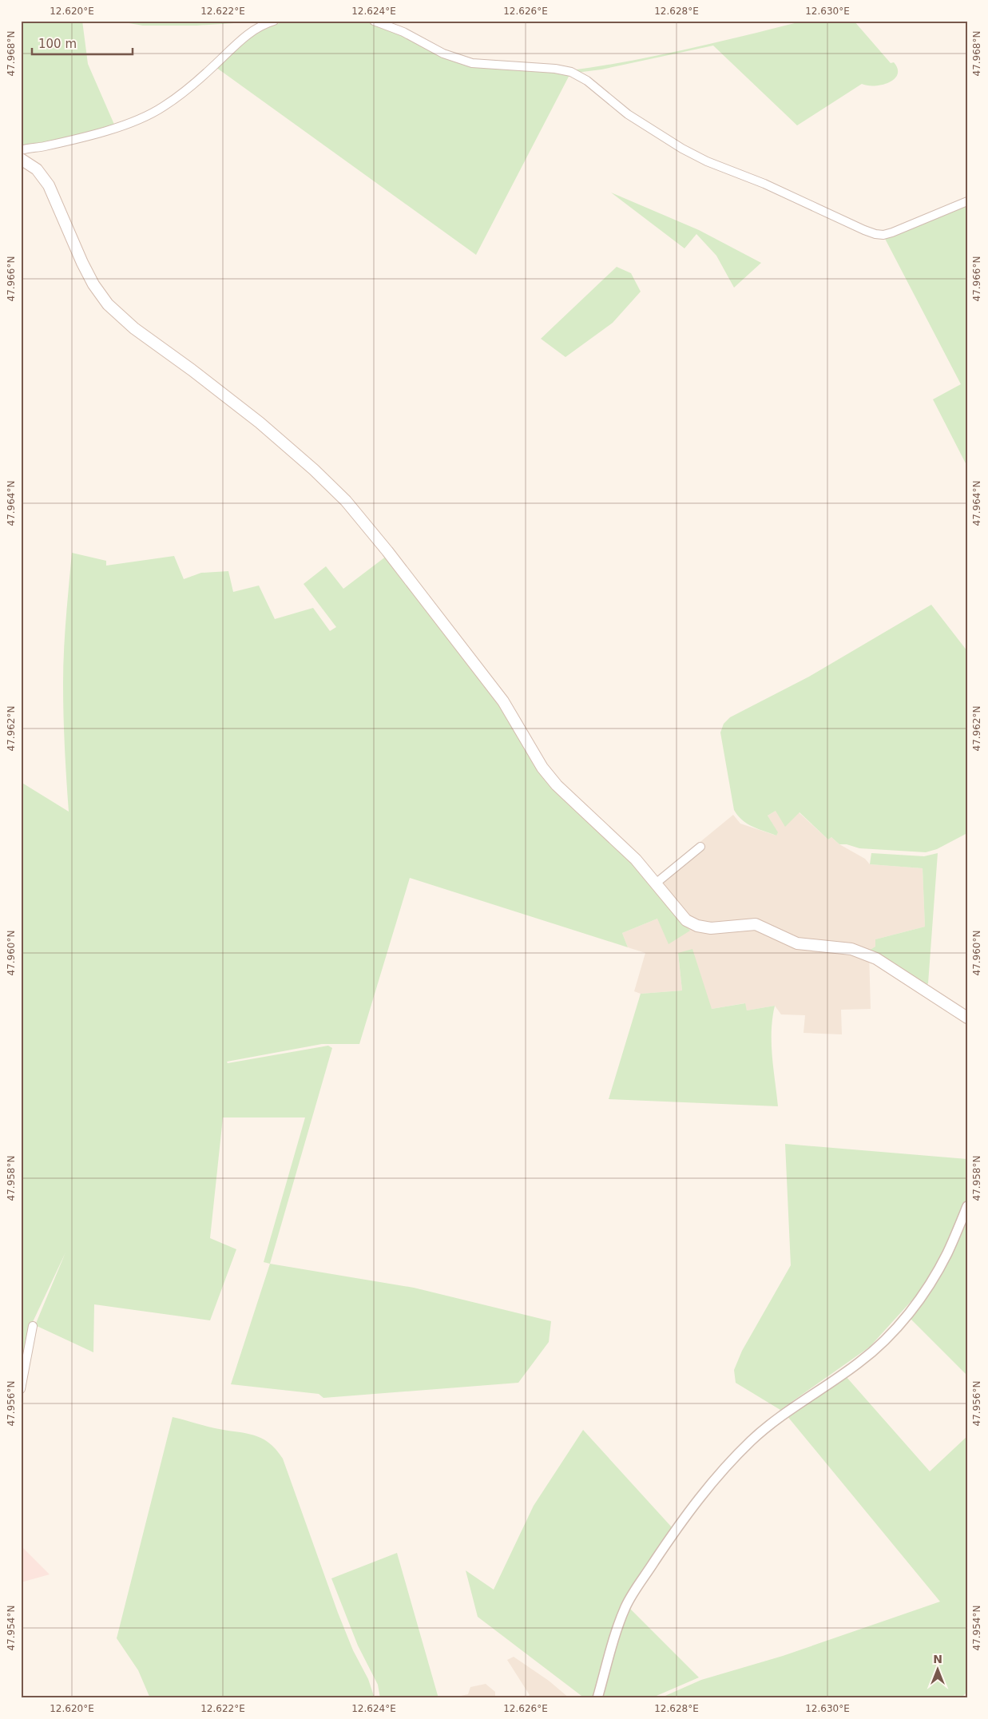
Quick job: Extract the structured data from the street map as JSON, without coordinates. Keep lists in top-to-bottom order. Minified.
{"scale_bar":"100 m","north":"top","coordinates":["12.620°E","12.622°E","12.624°E","12.626°E","12.628°E","12.630°E","47.968°N","47.966°N","47.964°N","47.962°N","47.960°N","47.958°N","47.956°N","47.954°N"]}
